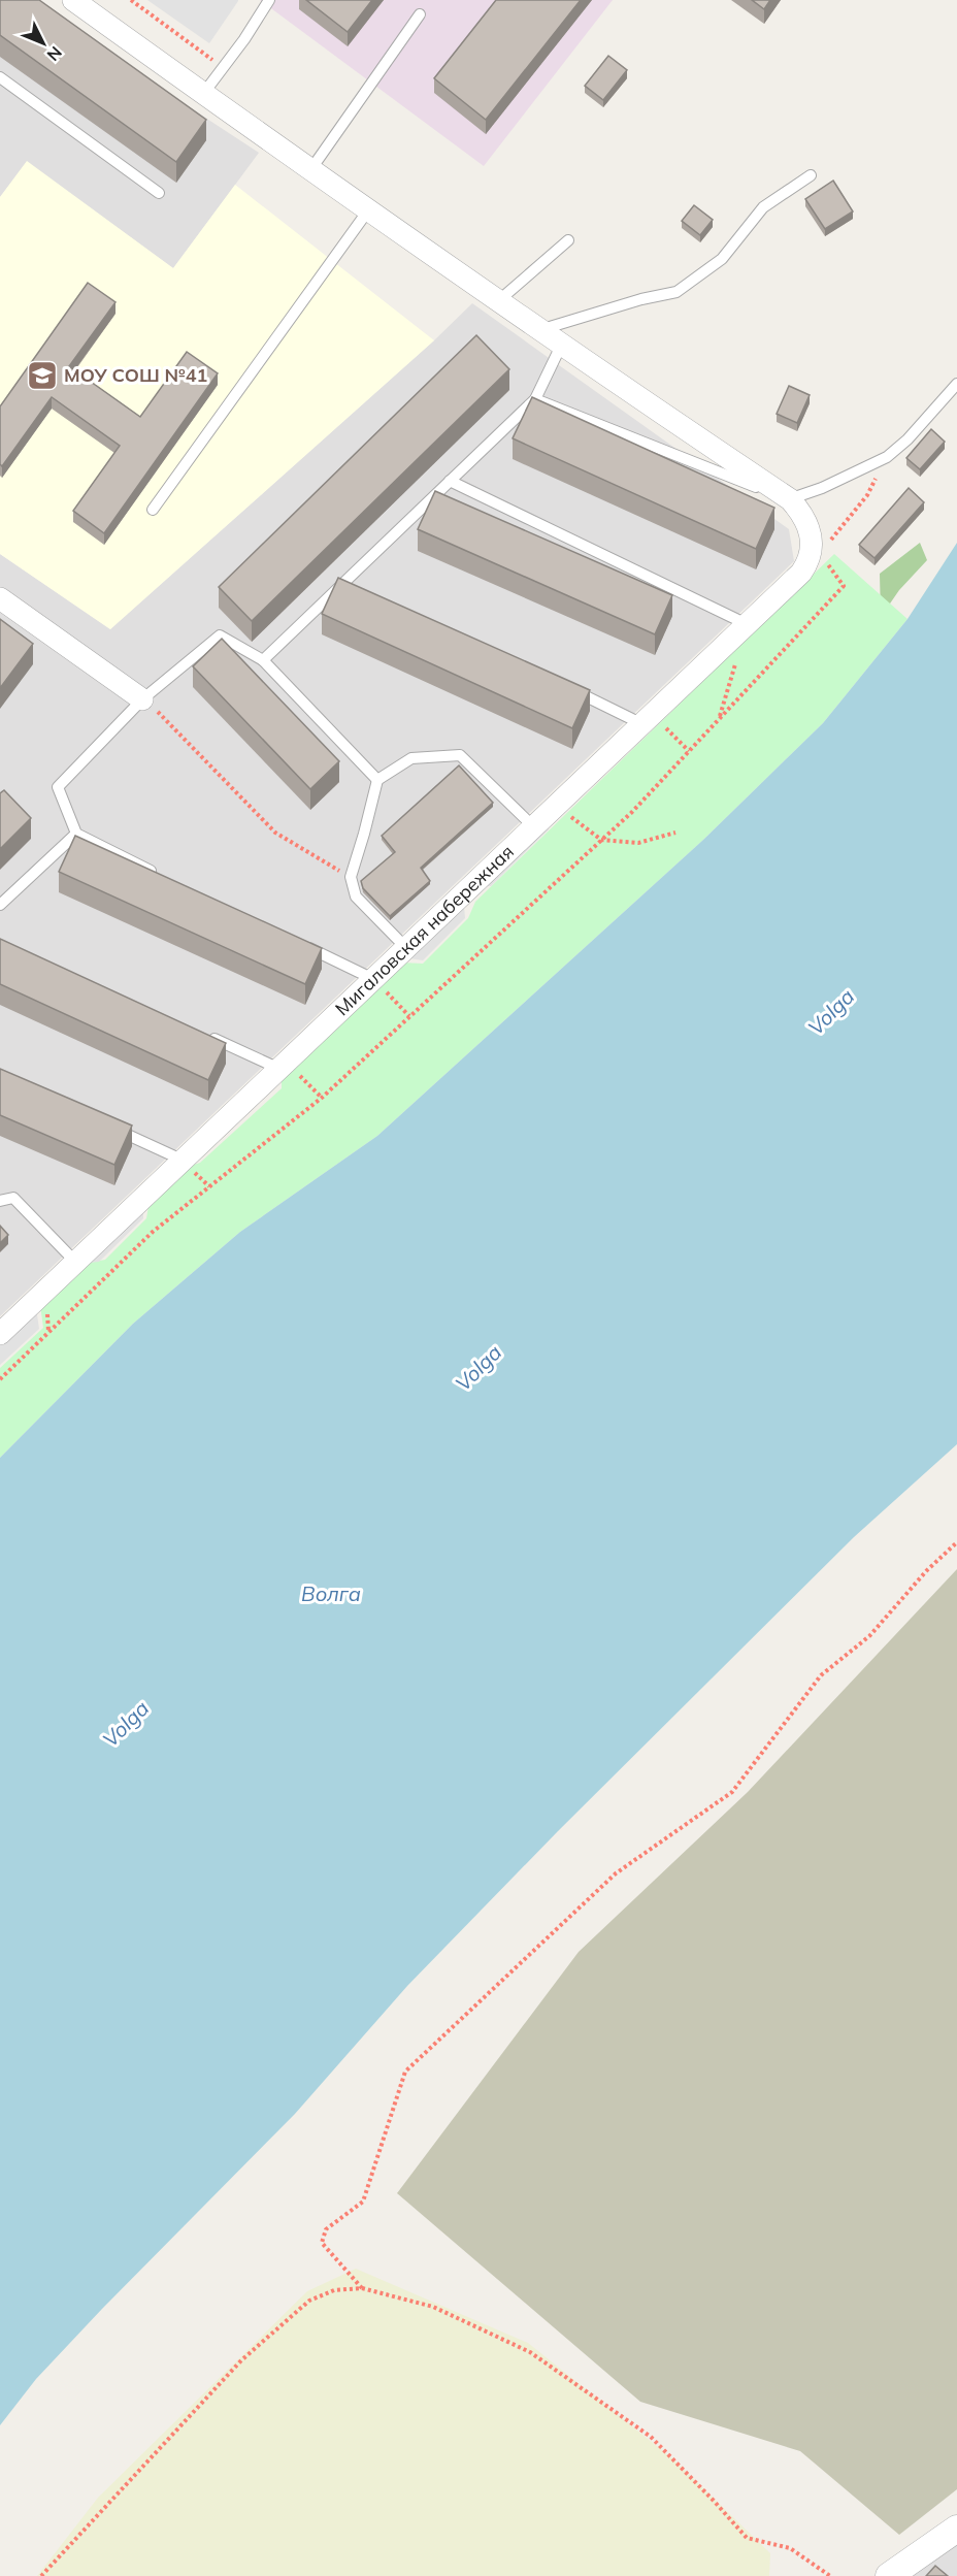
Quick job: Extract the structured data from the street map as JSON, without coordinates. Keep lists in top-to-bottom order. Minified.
{"streets":{"street":["Мигаловская набережная"]},"water":["Volga","Волга"],"places":{"school or university":["МОУ СОШ №41"]},"north":"bottom right"}
